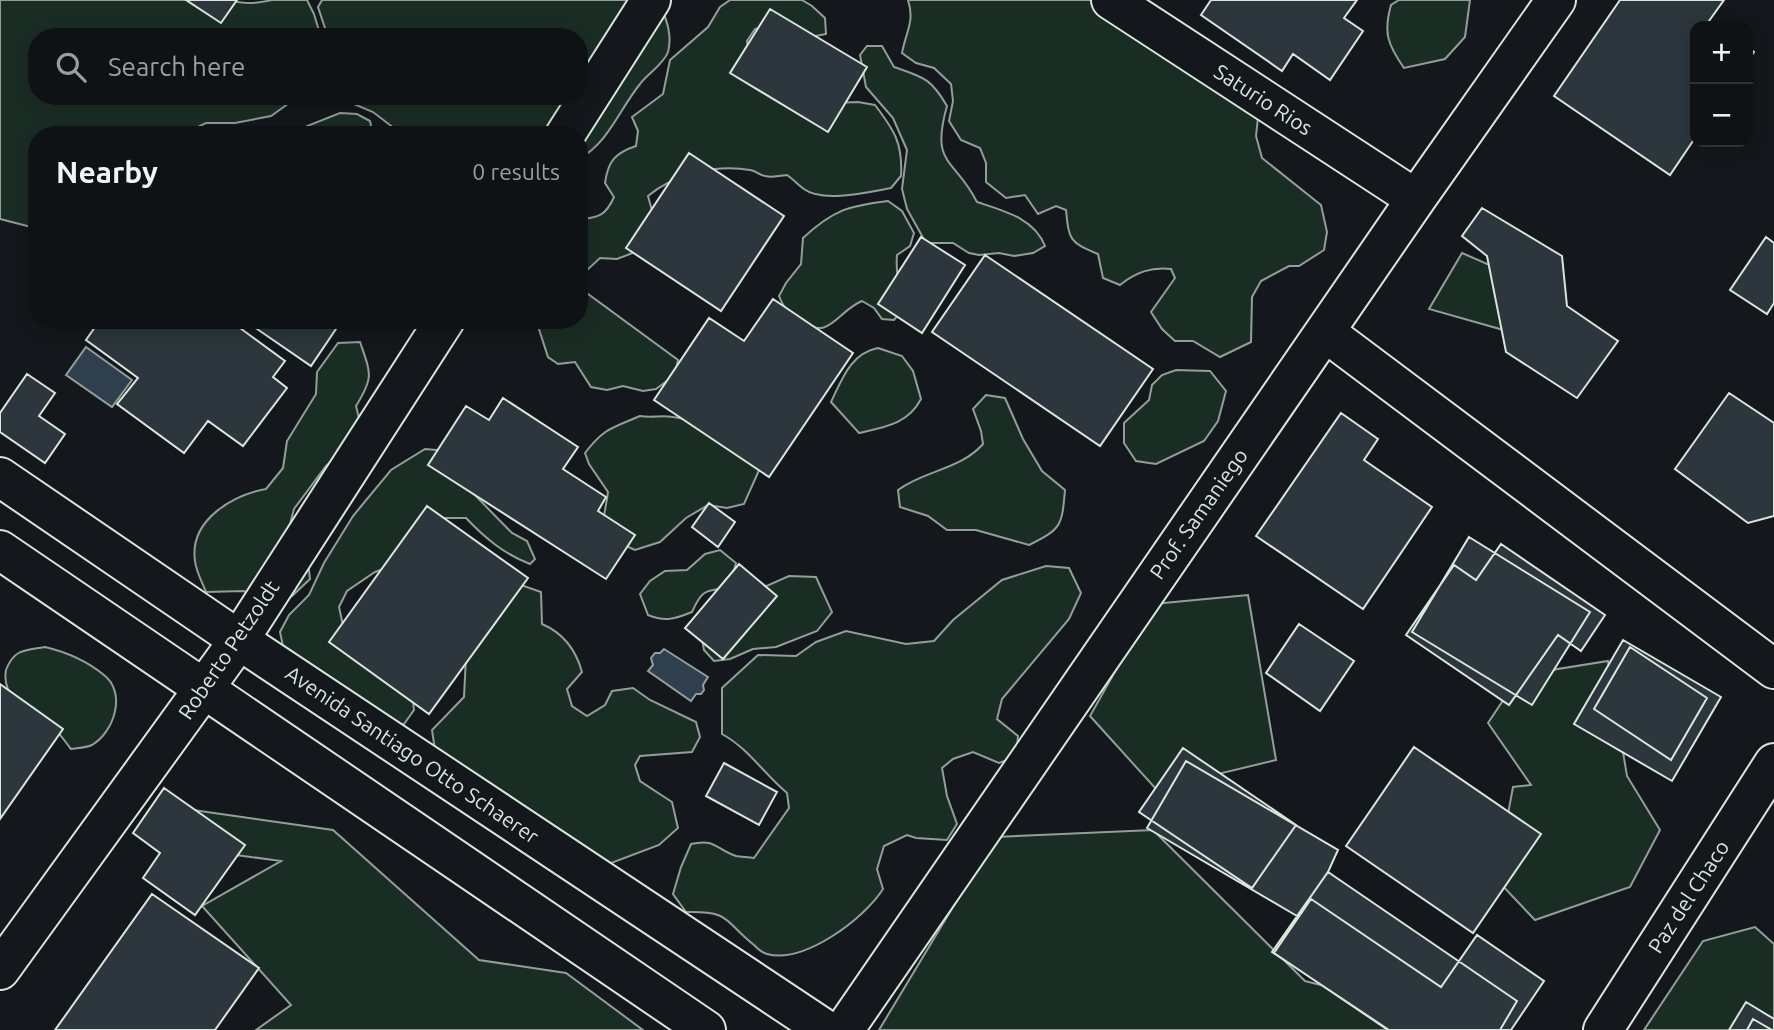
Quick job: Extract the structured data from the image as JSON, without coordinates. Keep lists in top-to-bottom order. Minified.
{"streets":{"street":["Saturio Rios","Prof. Samaniego","Roberto Petzoldt","Avenida Santiago Otto Schaerer","Paz del Chaco"]},"crossings":[["Saturio Rios","Prof. Samaniego"],["Roberto Petzoldt","Avenida Santiago Otto Schaerer"]],"page":{"map_buttons":["+","−"],"search":"Search here","heading":["Nearby","0 results"]}}
